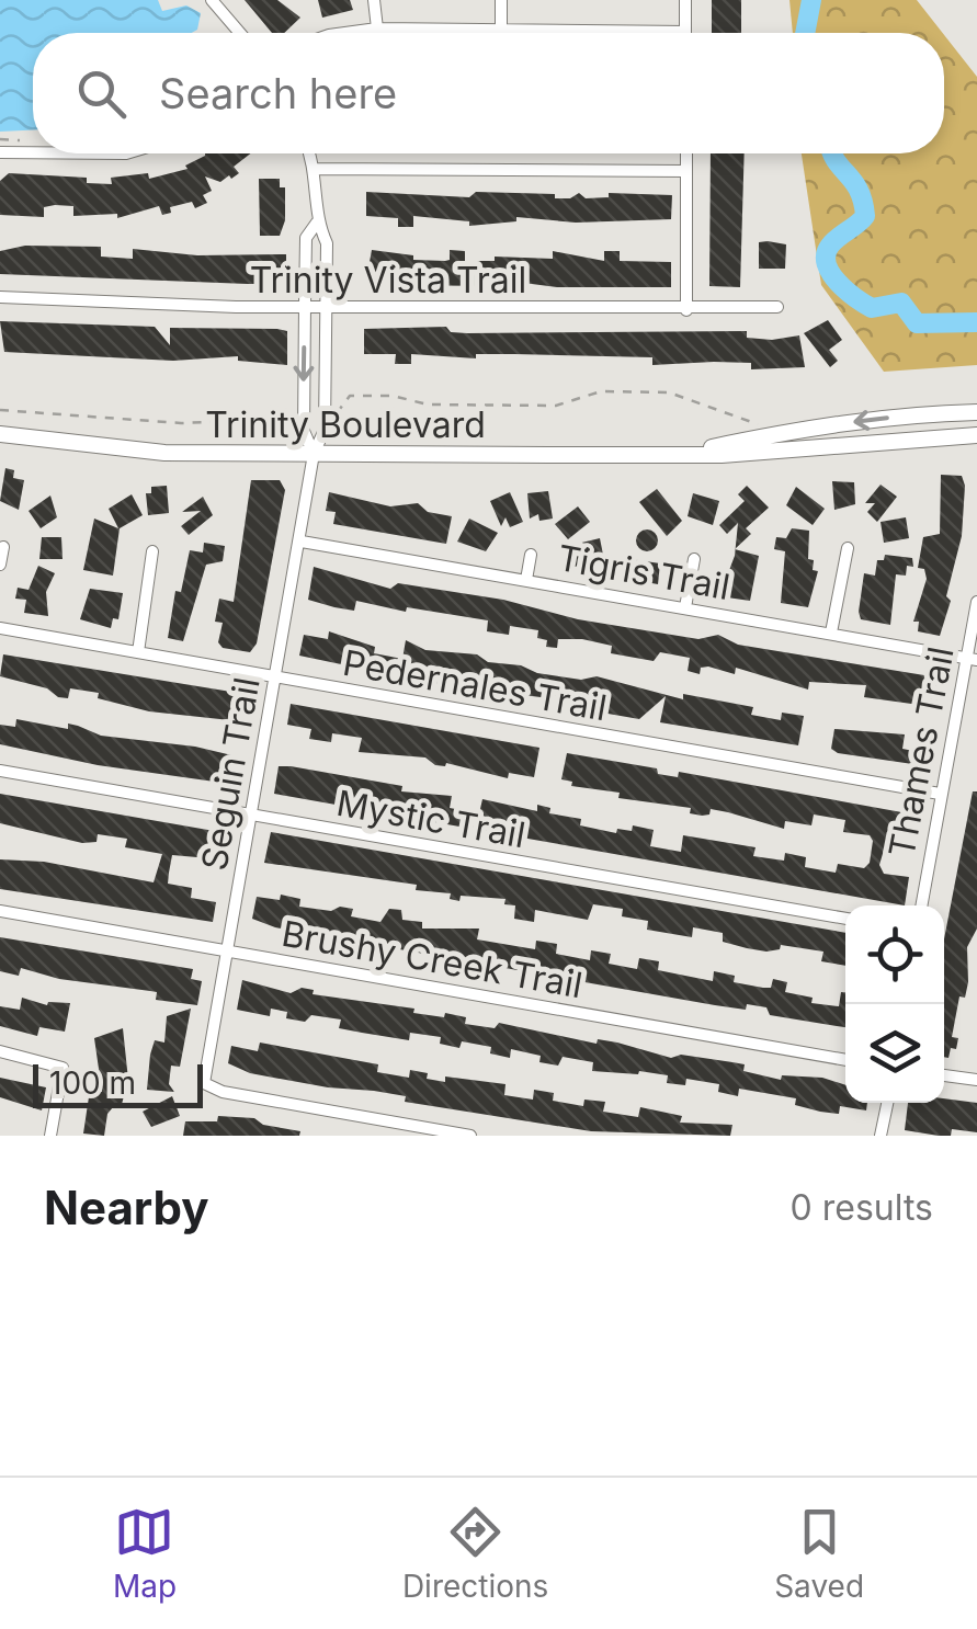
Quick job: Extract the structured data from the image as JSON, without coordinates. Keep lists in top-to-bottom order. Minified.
{"streets":{"main road":["Trinity Boulevard"],"street":["Trinity Vista Trail","Tigris Trail","Pedernales Trail","Thames Trail","Seguin Trail","Mystic Trail","Brushy Creek Trail"]},"crossings":[["Trinity Vista Trail","Seguin Trail"],["Trinity Boulevard","Seguin Trail"],["Tigris Trail","Thames Trail"],["Tigris Trail","Seguin Trail"],["Pedernales Trail","Thames Trail"],["Pedernales Trail","Seguin Trail"],["Seguin Trail","Mystic Trail"],["Seguin Trail","Brushy Creek Trail"]],"scale_bar":"100 m","page":{"search":"Search here","scale":"100 m","heading":["Nearby","0 results"],"nav":["Map","Directions","Saved"]}}
